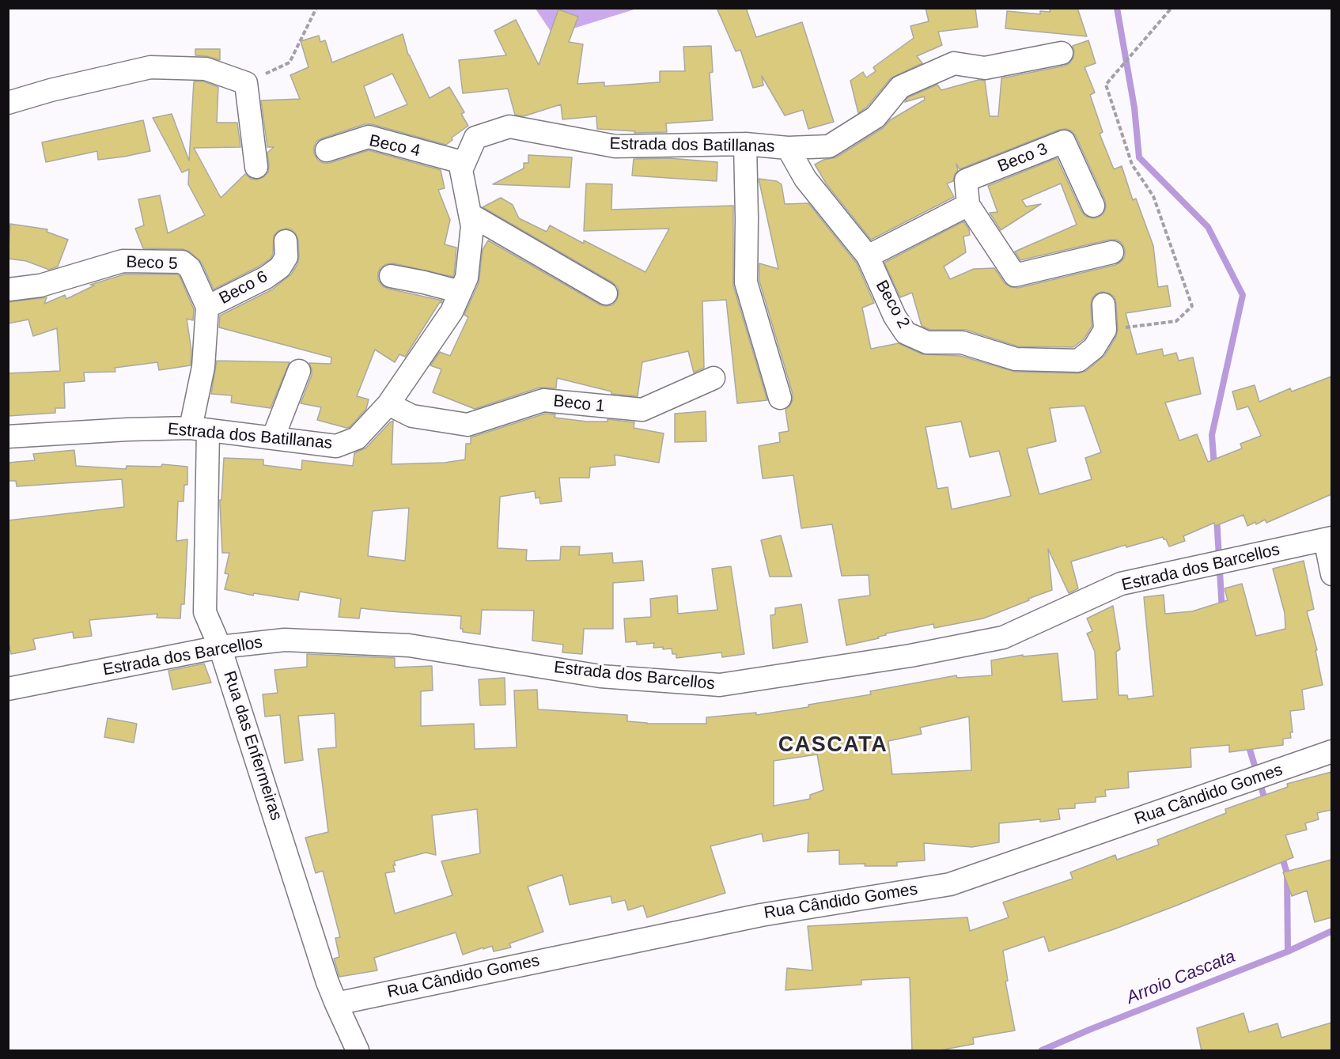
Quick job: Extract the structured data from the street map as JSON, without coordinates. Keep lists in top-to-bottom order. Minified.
{"streets":{"street":["Estrada dos Batillanas","Beco 4","Beco 3","Beco 5","Beco 6","Beco 2","Beco 1","Estrada dos Barcellos","Rua das Enfermeiras","Rua Cândido Gomes"]},"crossings":[["Estrada dos Batillanas","Beco 4"],["Estrada dos Batillanas","Beco 5"],["Estrada dos Batillanas","Beco 2"],["Estrada dos Batillanas","Beco 1"],["Estrada dos Batillanas","Rua das Enfermeiras"],["Beco 5","Beco 6"],["Beco 5","Rua das Enfermeiras"],["Estrada dos Barcellos","Rua das Enfermeiras"],["Rua das Enfermeiras","Rua Cândido Gomes"]],"districts":["CASCATA"],"water":["Arroio Cascata"]}
